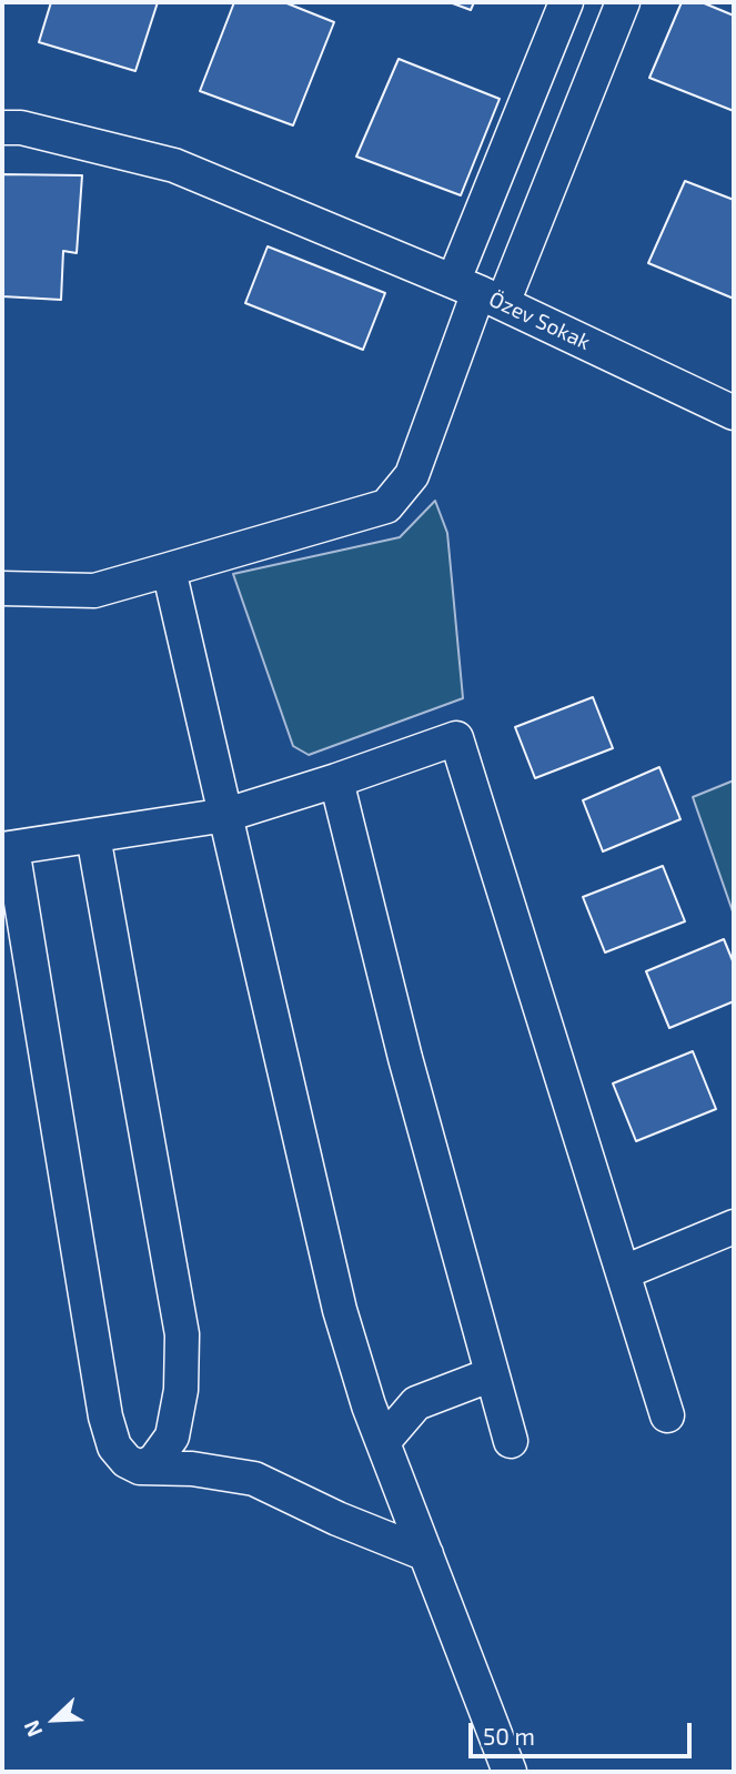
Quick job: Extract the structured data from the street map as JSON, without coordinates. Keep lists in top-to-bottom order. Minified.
{"streets":{"street":["Özev Sokak"]},"scale_bar":"50 m","north":"bottom left"}
